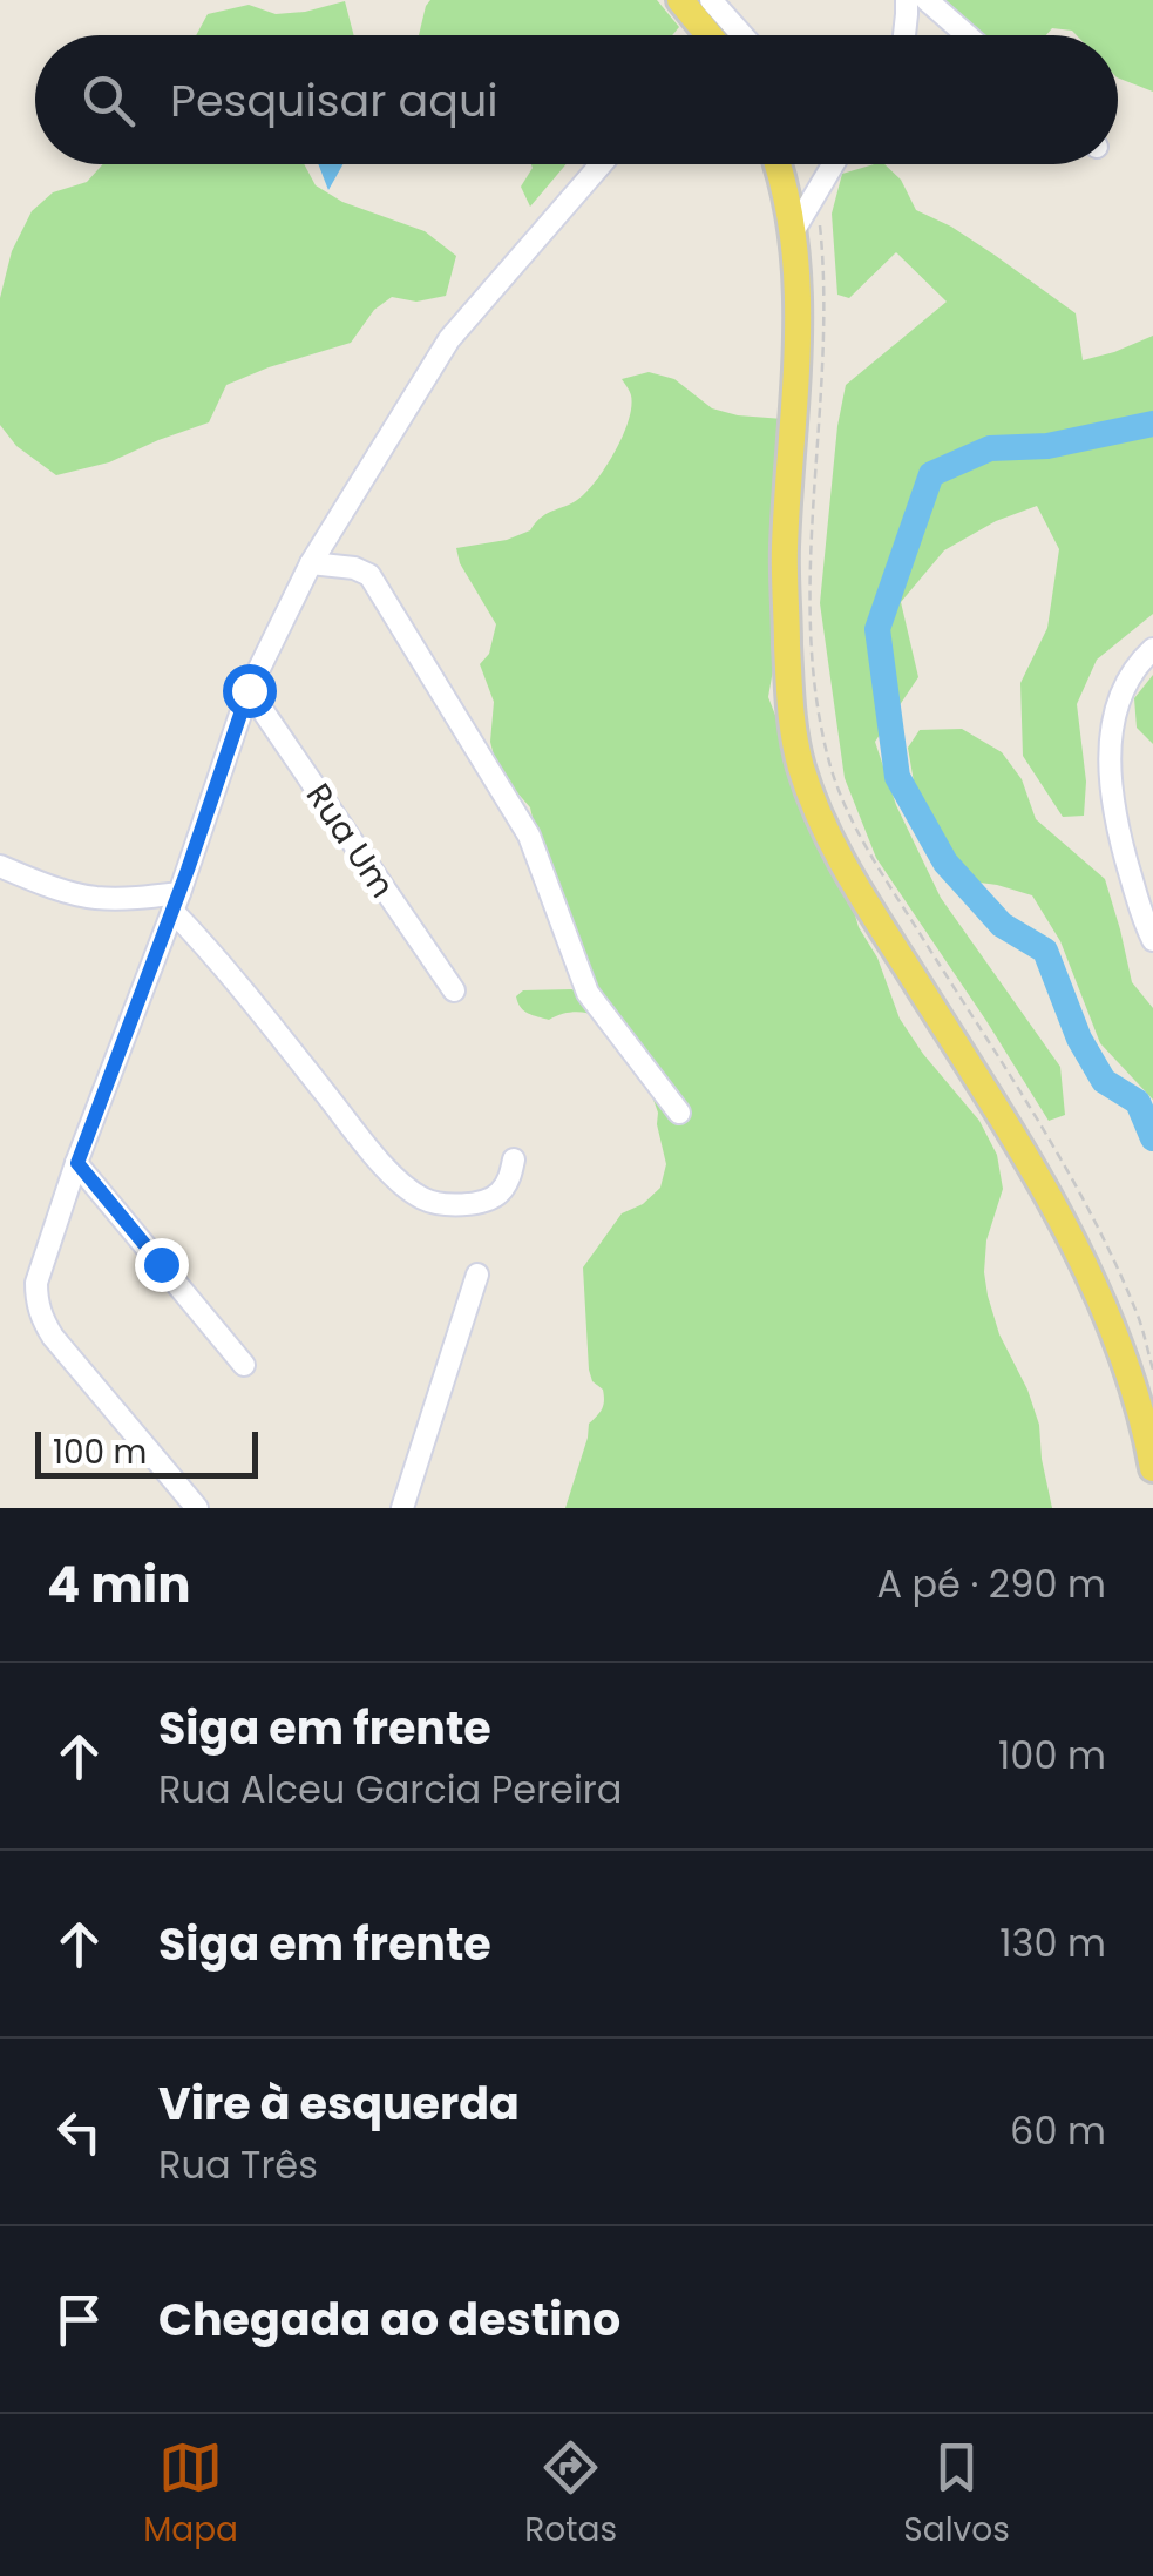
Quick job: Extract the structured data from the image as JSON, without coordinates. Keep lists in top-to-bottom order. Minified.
{"streets":{"street":["Rua Um"]},"scale_bar":"100 m","page":{"search":"Pesquisar aqui","scale":"100 m","heading":["4 min","A pé · 290 m"],"list":[["Siga em frente","Rua Alceu Garcia Pereira","100 m"],["Siga em frente","130 m"],["Vire à esquerda","Rua Três","60 m"],"Chegada ao destino"],"nav":["Mapa","Rotas","Salvos"]}}
